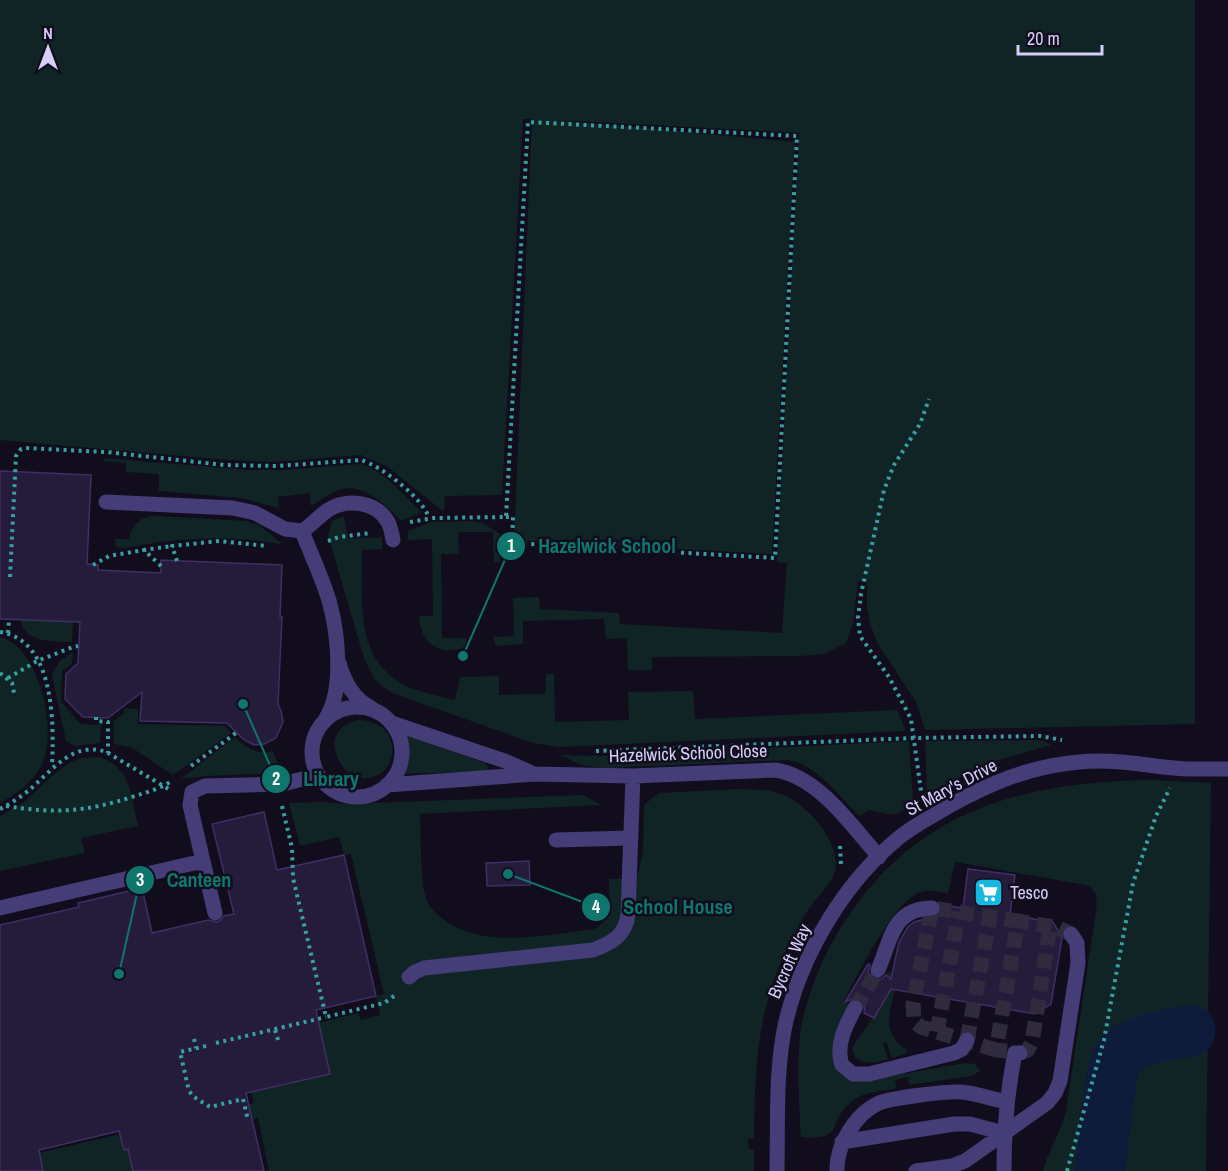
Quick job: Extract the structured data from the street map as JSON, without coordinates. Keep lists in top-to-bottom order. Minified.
{"streets":{"street":["Hazelwick School Close","St Mary's Drive","Bycroft Way"]},"crossings":[["Hazelwick School Close","St Mary's Drive"],["Hazelwick School Close","Bycroft Way"],["St Mary's Drive","Bycroft Way"]],"places":{"other":["Hazelwick School","Library","School House","Canteen"],"supermarket":["Tesco"]},"scale_bar":"20 m","north":"top"}
